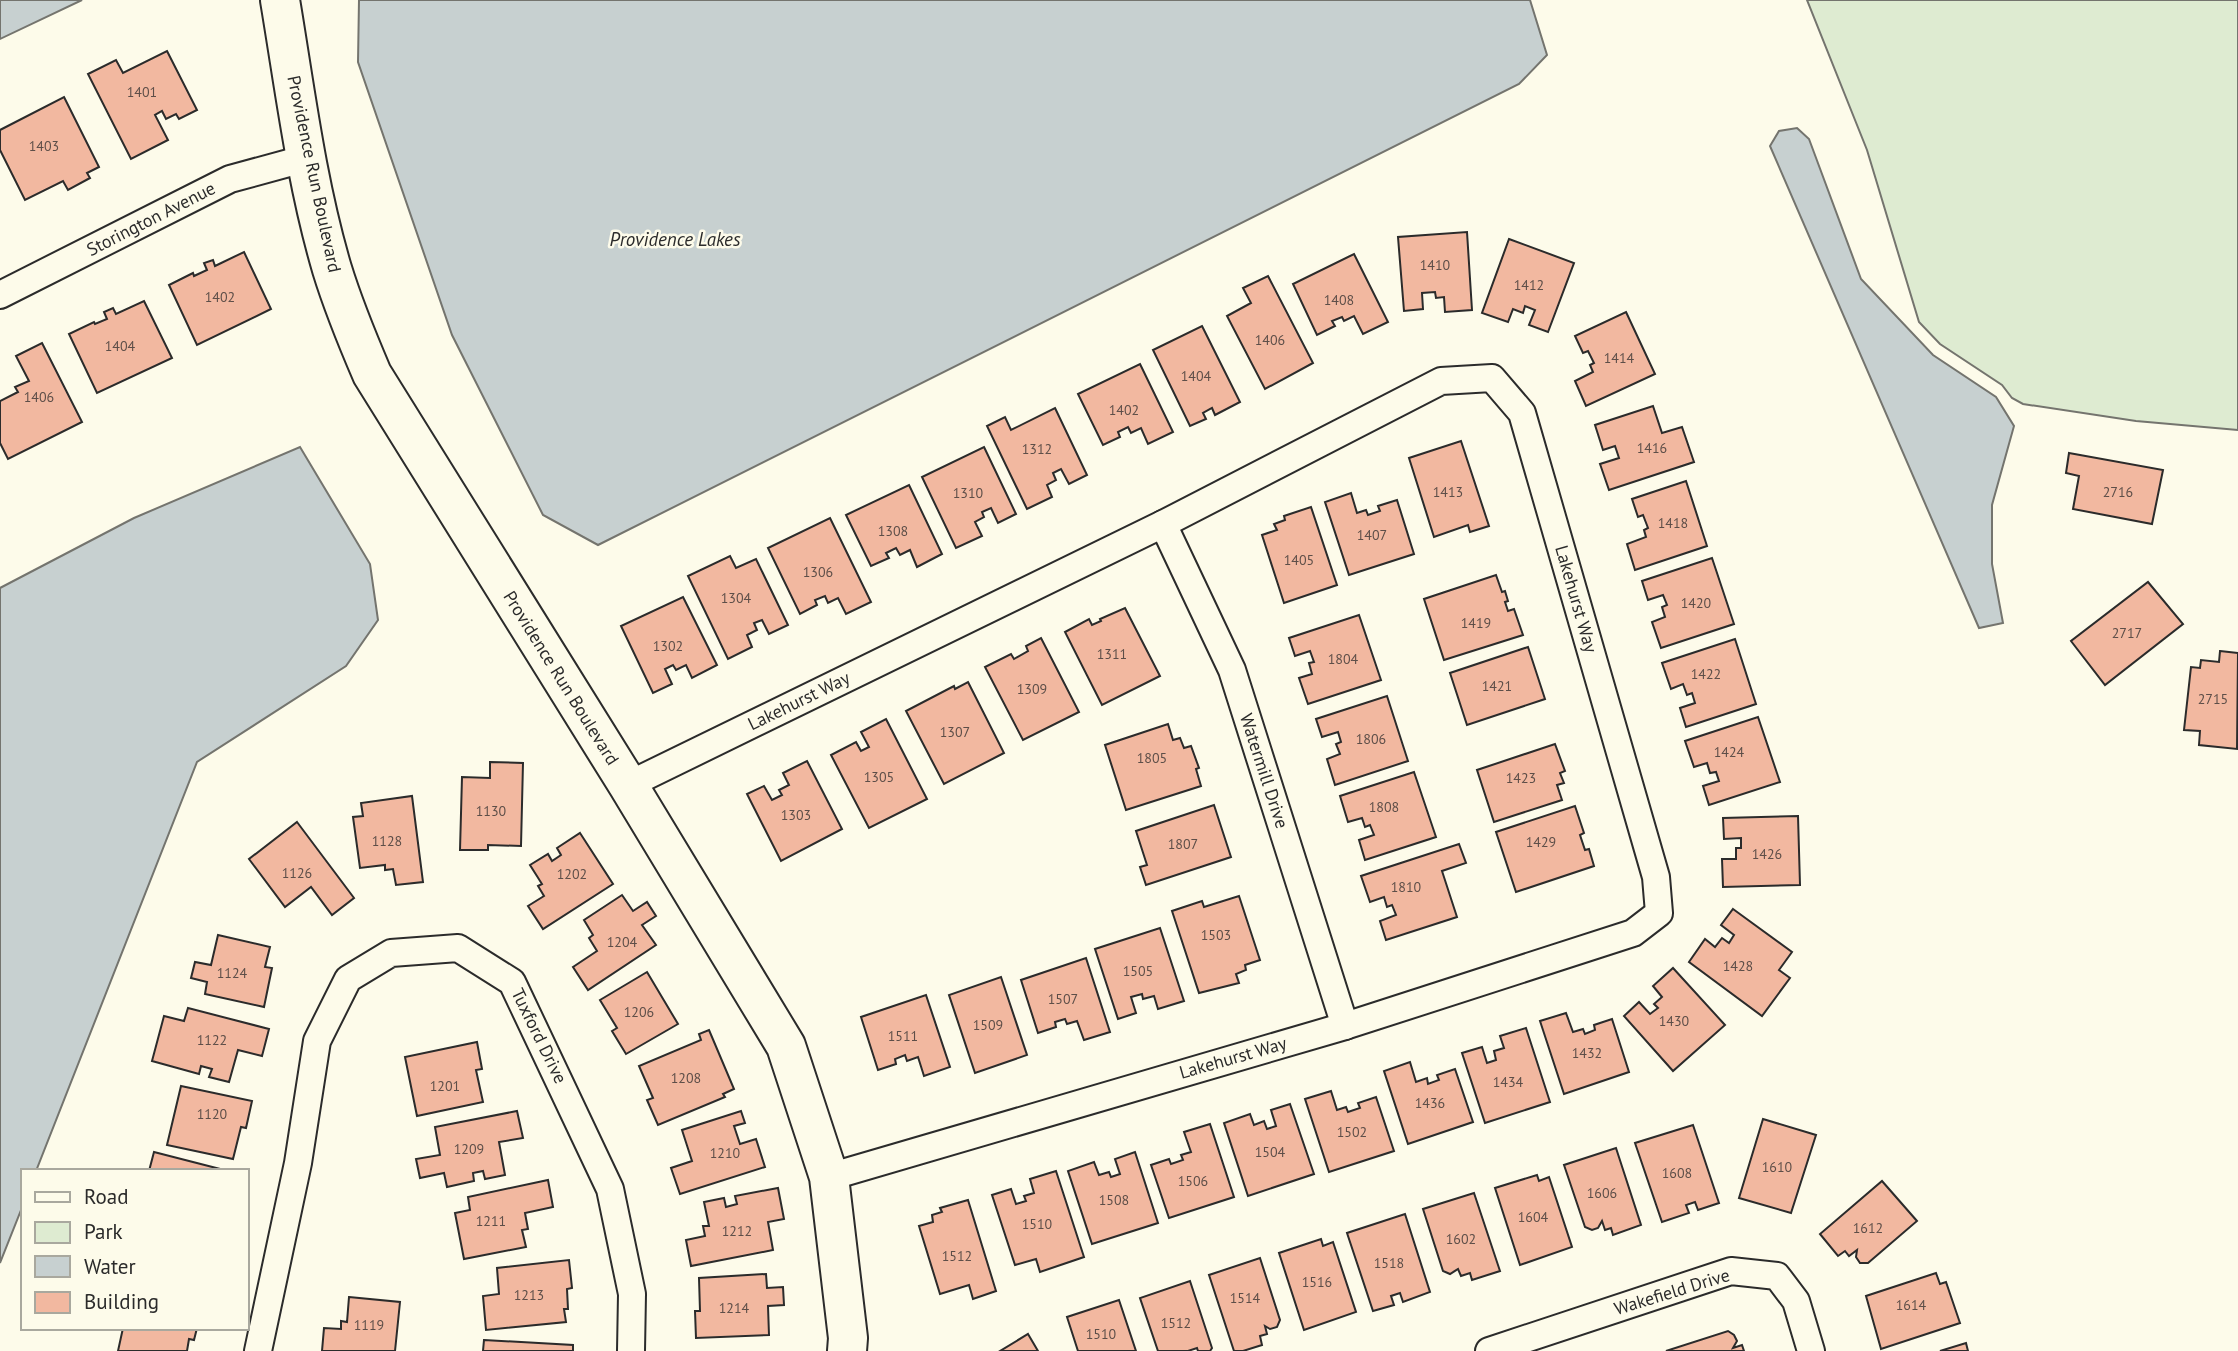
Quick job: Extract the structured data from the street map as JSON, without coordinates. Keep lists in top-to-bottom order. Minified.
{"streets":{"street":["Providence Run Boulevard","Storington Avenue","Lakehurst Way","Watermill Drive","Tuxford Drive","Wakefield Drive"]},"crossings":[["Providence Run Boulevard","Storington Avenue"],["Providence Run Boulevard","Lakehurst Way"],["Lakehurst Way","Watermill Drive"]],"water":["Providence Lakes"],"house_numbers":["1401","1403","1410","1412","1402","1408","1406","1404","1414","1404","1406","1402","1416","1312","1413","2716","1310","1418","1308","1407","1405","1306","1304","1420","1419","2717","1302","1311","1804","1422","1421","1309","2715","1307","1806","1424","1805","1305","1423","1808","1130","1303","1128","1429","1807","1426","1126","1202","1810","1503","1204","1428","1505","1124","1507","1206","1430","1509","1511","1122","1432","1208","1434","1201","1436","1120","1502","1209","1504","1210","1610","1608","1506","1606","1508","1604","1211","1510","1612","1212","1602","1512","1518","1516","1213","1514","1614","1214","1512","1119","1510"],"legend":["Road","Park","Water","Building"]}
